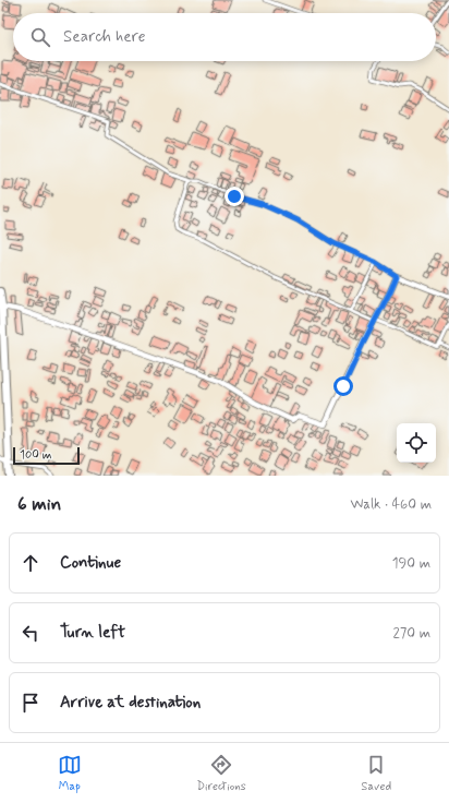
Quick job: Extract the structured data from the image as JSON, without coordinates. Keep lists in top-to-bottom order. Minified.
{"scale_bar":"100 m","page":{"search":"Search here","scale":"100 m","heading":["6 min","Walk · 460 m"],"list":[["Continue","190 m"],["Turn left","270 m"],"Arrive at destination"],"nav":["Map","Directions","Saved"]}}
